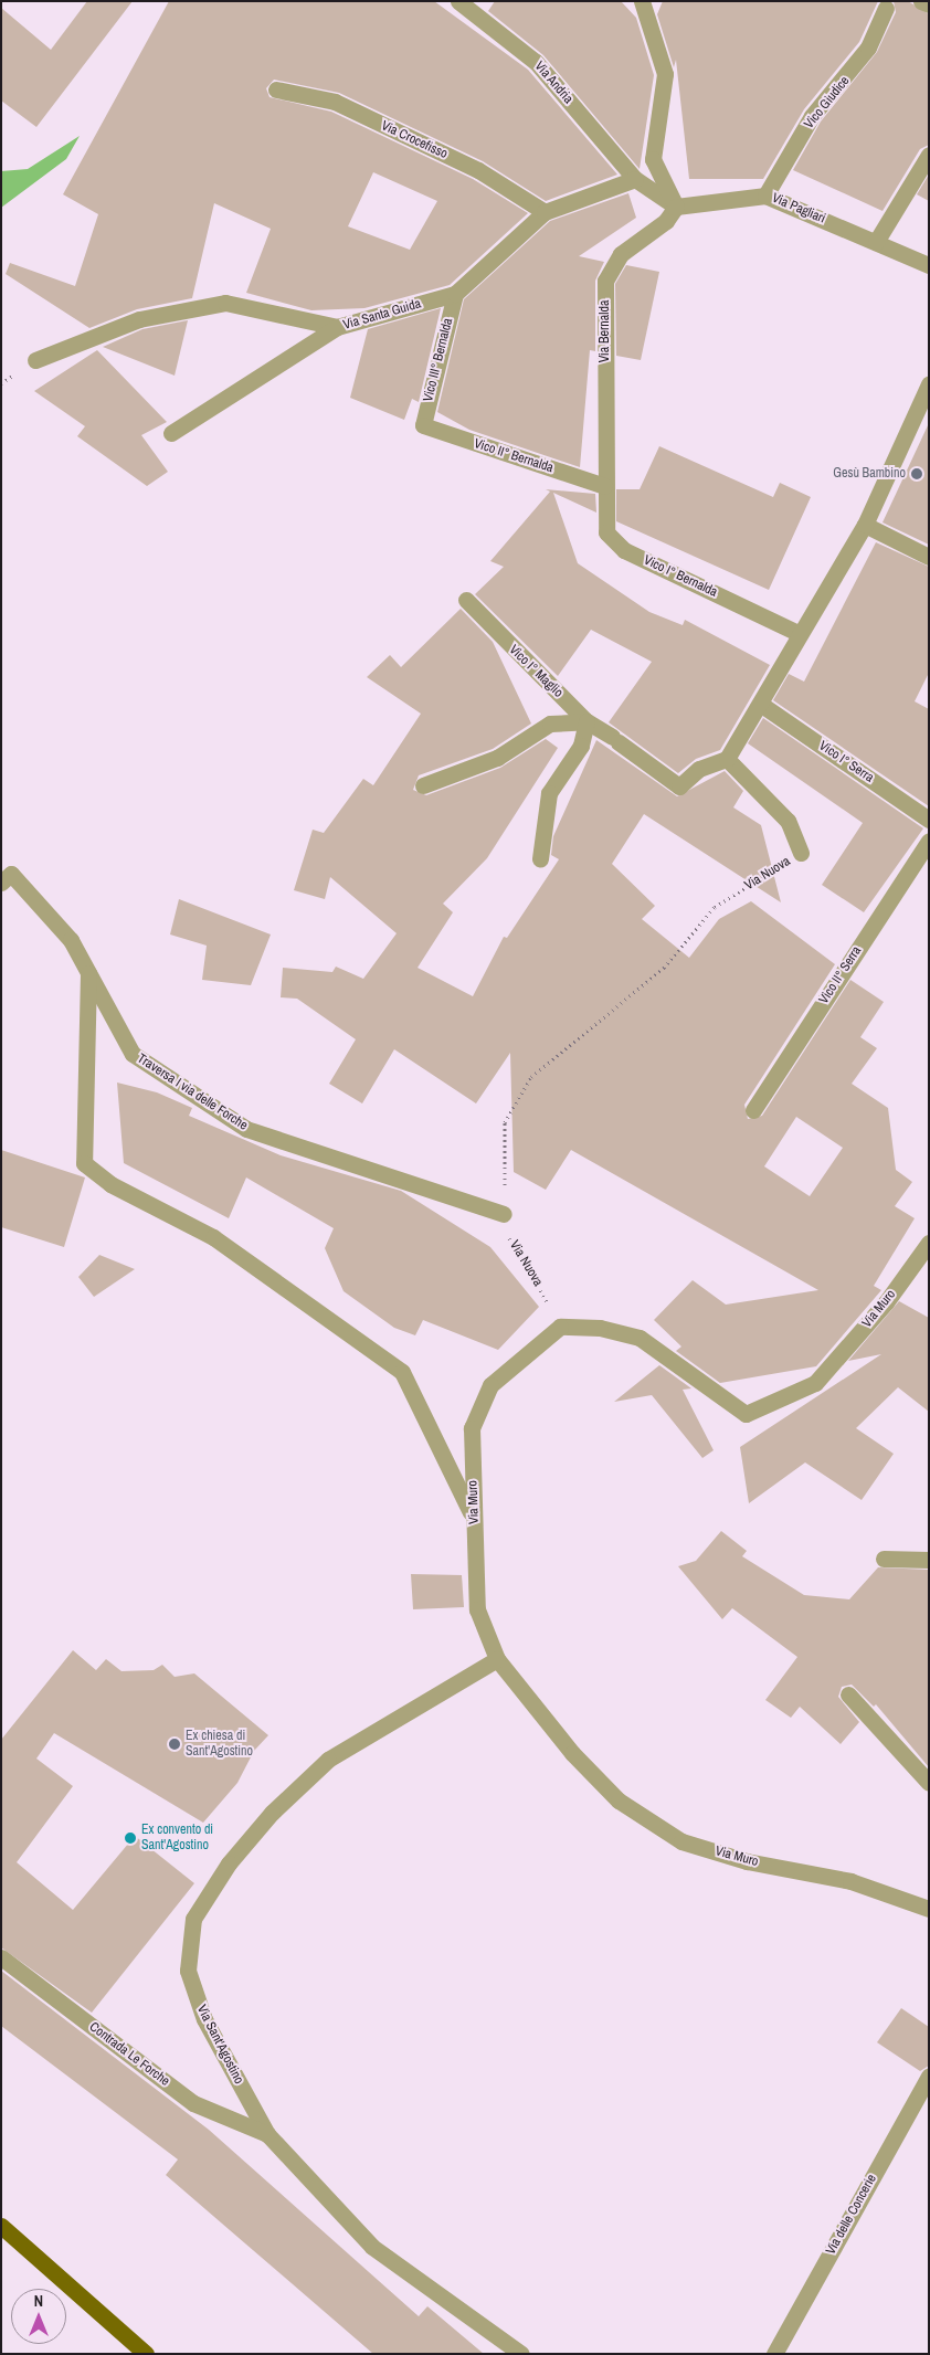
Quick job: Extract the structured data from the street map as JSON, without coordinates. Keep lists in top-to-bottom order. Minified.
{"streets":{"street":["Via Andria","Vico Giudice","Via Crocefisso","Via Pagliari","Via Santa Guida","Via Bernalda","Vico III° Bernalda","Vico II° Bernalda","Vico I° Bernalda","Vico I° Maglio","Vico I° Serra","Via Nuova","Vico II° Serra","Traversa I via delle Forche","Via Muro","Via Sant'Agostino","Contrada Le Forche","Via delle Concerie"]},"crossings":[["Via Andria","Via Santa Guida"],["Vico Giudice","Via Pagliari"],["Via Crocefisso","Via Santa Guida"],["Via Pagliari","Via Bernalda"],["Via Santa Guida","Vico III° Bernalda"],["Via Bernalda","Vico II° Bernalda"],["Via Bernalda","Vico I° Bernalda"],["Vico III° Bernalda","Vico II° Bernalda"],["Vico II° Bernalda","Vico I° Bernalda"],["Vico I° Maglio","Via Nuova"],["Via Nuova","Traversa I via delle Forche"],["Via Nuova","Via Muro"],["Via Muro","Via Sant'Agostino"],["Via Sant'Agostino","Contrada Le Forche"]],"places":["Gesù Bambino","Ex chiesa di Sant'Agostino","Ex convento di Sant'Agostino"],"north":"top"}
